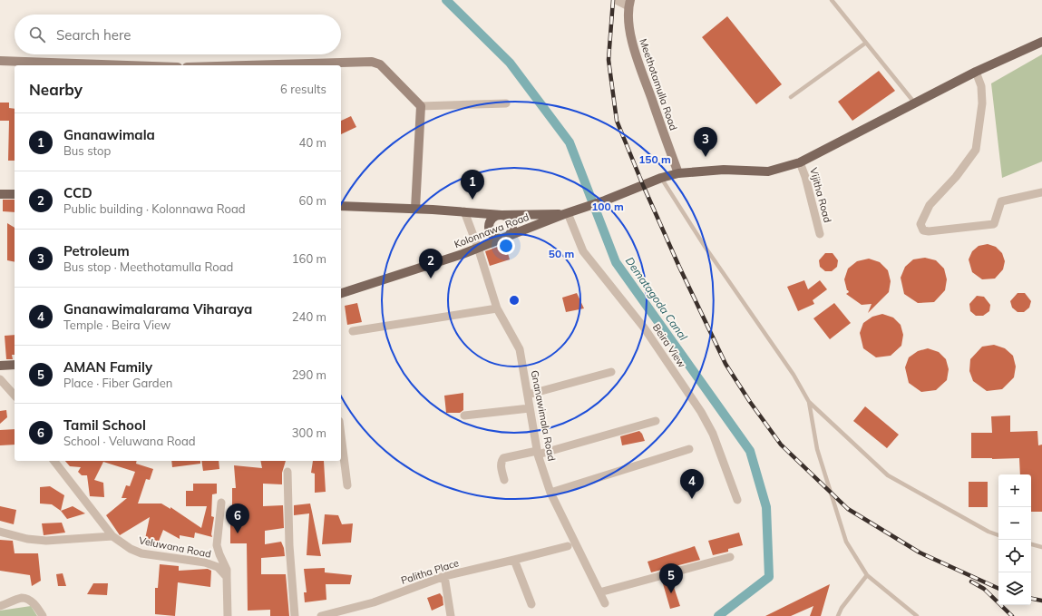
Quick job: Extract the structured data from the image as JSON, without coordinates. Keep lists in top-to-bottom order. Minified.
{"streets":{"main road":["Kolonnawa Road"],"street":["Meethotamulla Road","Vijitha Road","Beira View","Gnanawimala Road","Veluwana Road","Palitha Place"]},"crossings":[["Meethotamulla Road","Kolonnawa Road"],["Vijitha Road","Kolonnawa Road"],["Kolonnawa Road","Beira View"],["Kolonnawa Road","Gnanawimala Road"]],"water":["Dematagoda Canal"],"page":{"search":"Search here","heading":["Nearby","6 results"],"list":[{"mark":"1","name":"Gnanawimala","note":"Bus stop","value":"40 m"},{"mark":"2","name":"CCD","note":"Public building · Kolonnawa Road","value":"60 m"},{"mark":"3","name":"Petroleum","note":"Bus stop · Meethotamulla Road","value":"160 m"},{"mark":"4","name":"Gnanawimalarama Viharaya","note":"Temple · Beira View","value":"240 m"},{"mark":"5","name":"AMAN Family","note":"Place · Fiber Garden","value":"290 m"},{"mark":"6","name":"Tamil School","note":"School · Veluwana Road","value":"300 m"}],"pins":["3","1","2","4","6","5"],"map_buttons":["+","−"]},"rings":["150 m","100 m","50 m"]}
